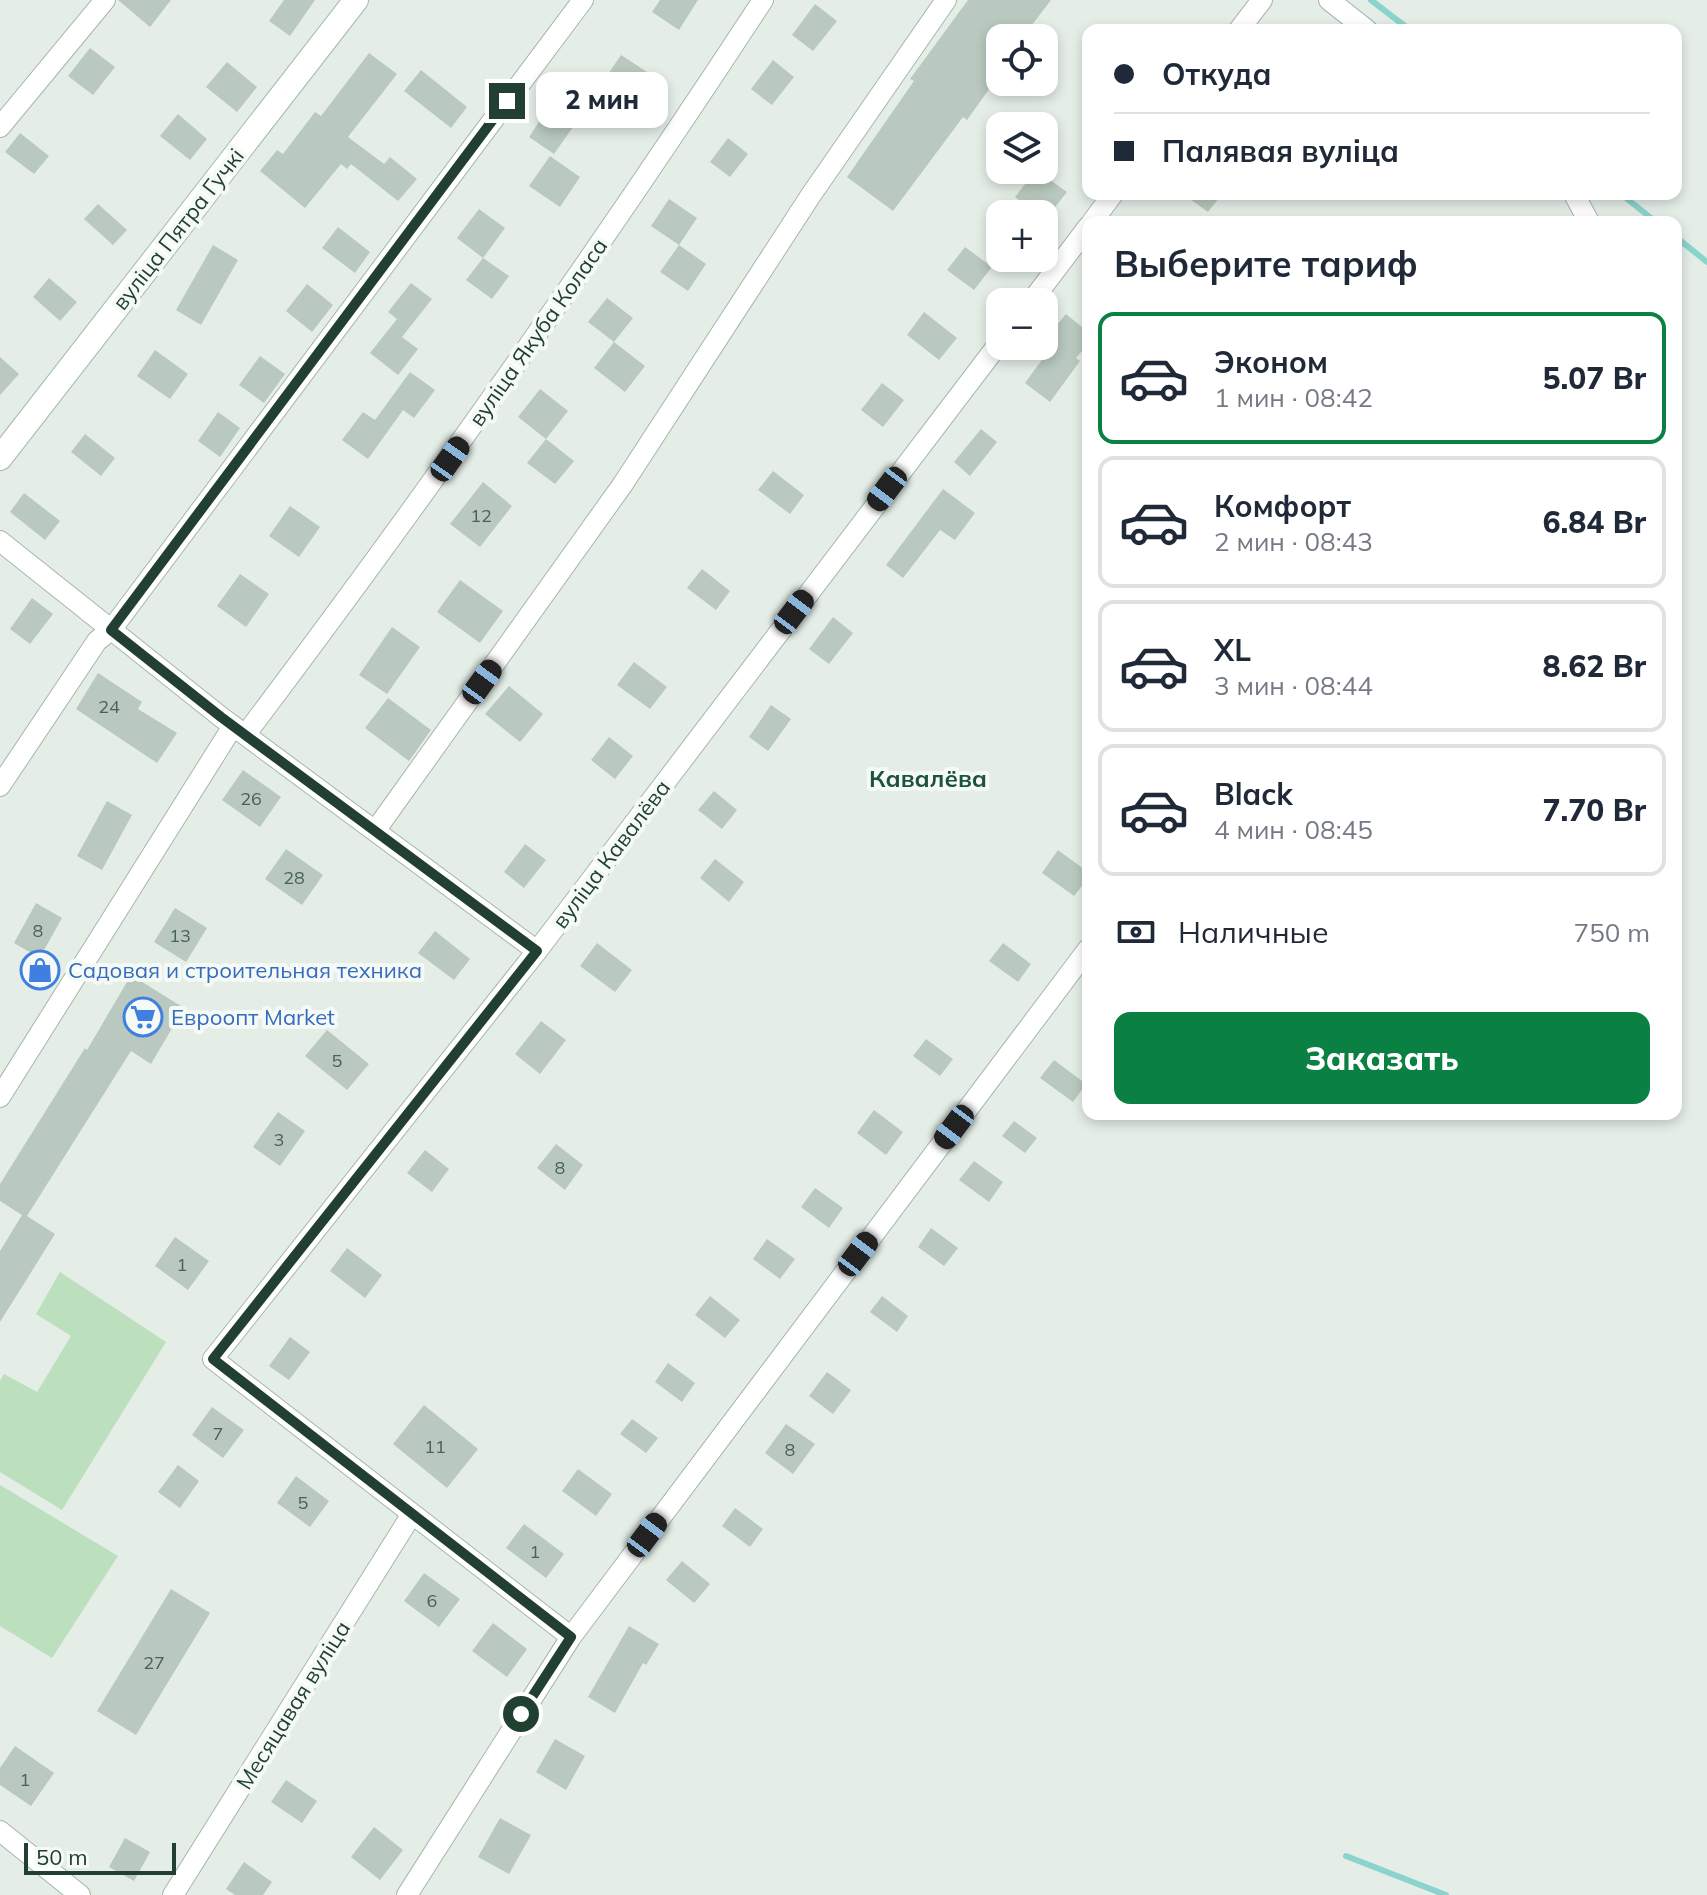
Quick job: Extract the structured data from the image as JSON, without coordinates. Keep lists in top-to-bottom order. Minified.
{"streets":{"street":["вуліца Пятра Гучкі","вуліца Якуба Коласа","вуліца Кавалёва","Месяцавая вуліца"]},"crossings":[["вуліца Кавалёва","Месяцавая вуліца"]],"districts":["Кавалёва"],"places":{"shop":["Садовая и строительная техника"],"supermarket":["Евроопт Market"]},"house_numbers":["12","24","26","28","8","13","5","3","8","1","7","11","8","5","1","6","27","1"],"scale_bar":"50 m","page":{"map_buttons":["+","−"],"banner":["Откуда","Палявая вуліца"],"bubble":"2 мин","heading":"Выберите тариф","list":[{"name":"Эконом","note":"1 мин · 08:42","value":"5.07 Br"},{"name":"Комфорт","note":"2 мин · 08:43","value":"6.84 Br"},{"name":"XL","note":"3 мин · 08:44","value":"8.62 Br"},{"name":"Black","note":"4 мин · 08:45","value":"7.70 Br"}],"pay":["Наличные","750 m"],"buttons":"Заказать","scale":"50 m"}}
